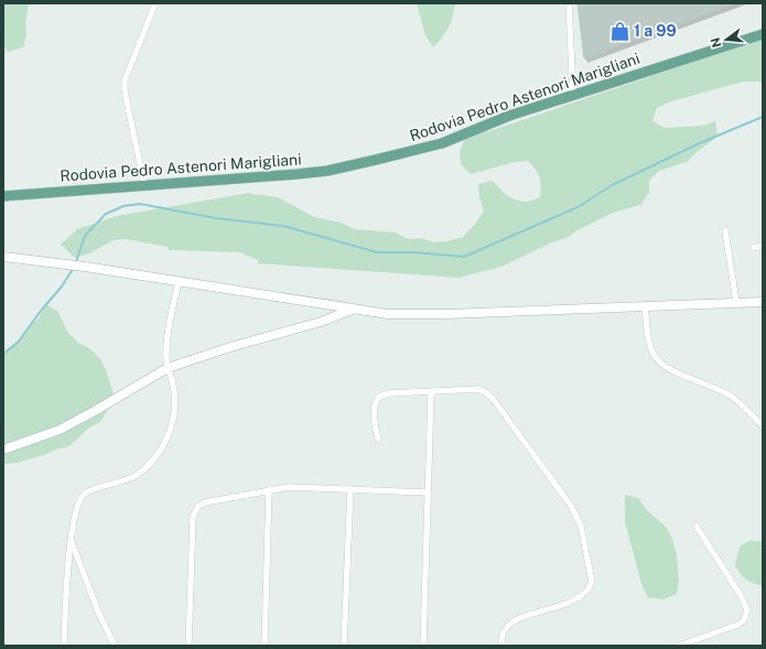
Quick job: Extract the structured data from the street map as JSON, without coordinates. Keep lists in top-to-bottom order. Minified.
{"streets":{"main road":["Rodovia Pedro Astenori Marigliani"]},"places":{"shop":["1 a 99"]},"north":"left"}
